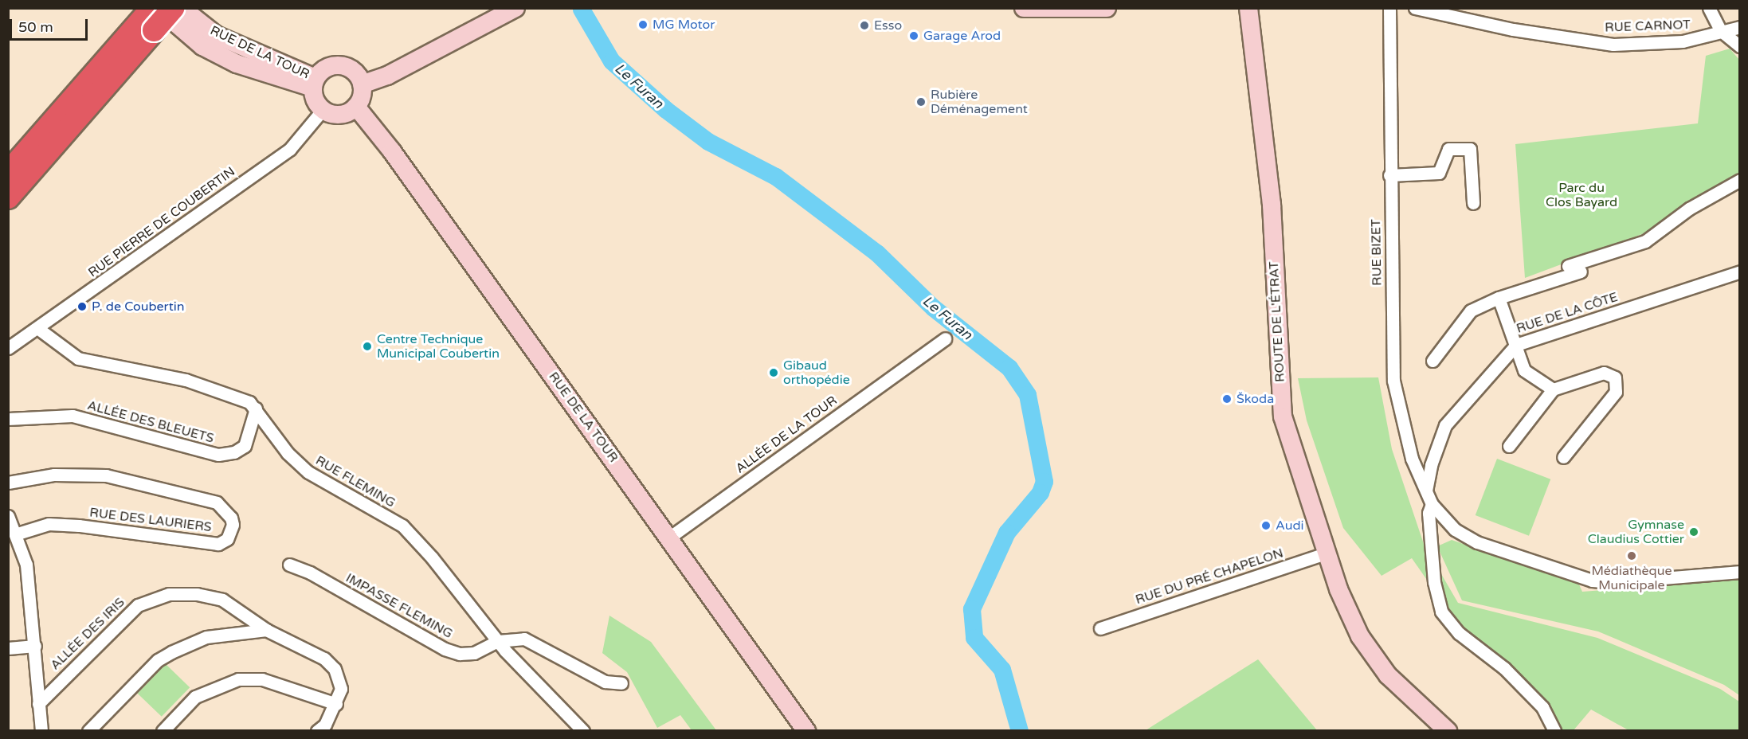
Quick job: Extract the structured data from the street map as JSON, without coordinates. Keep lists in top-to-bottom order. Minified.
{"streets":{"street":["RUE CARNOT","RUE DE LA TOUR","RUE PIERRE DE COUBERTIN","RUE BIZET","RUE DE LA CÔTE","ROUTE DE L'ÉTRAT","ALLÉE DES BLEUETS","ALLÉE DE LA TOUR","RUE FLEMING","RUE DES LAURIERS","RUE DU PRÉ CHAPELON","IMPASSE FLEMING","ALLÉE DES IRIS"]},"crossings":[["RUE DE LA TOUR","RUE PIERRE DE COUBERTIN"],["RUE DE LA TOUR","ALLÉE DE LA TOUR"],["RUE PIERRE DE COUBERTIN","RUE FLEMING"],["RUE BIZET","RUE DE LA CÔTE"],["ROUTE DE L'ÉTRAT","RUE DU PRÉ CHAPELON"],["ALLÉE DES BLEUETS","RUE FLEMING"],["RUE FLEMING","IMPASSE FLEMING"]],"water":["Le Furan"],"parks":["Parc du Clos Bayard"],"places":["MG Motor","Esso","Garage Arod","Rubière Déménagement","P. de Coubertin","Centre Technique Municipal Coubertin","Gibaud orthopédie","Škoda","Audi","Gymnase Claudius Cottier","Médiathèque Municipale"],"scale_bar":"50 m"}
